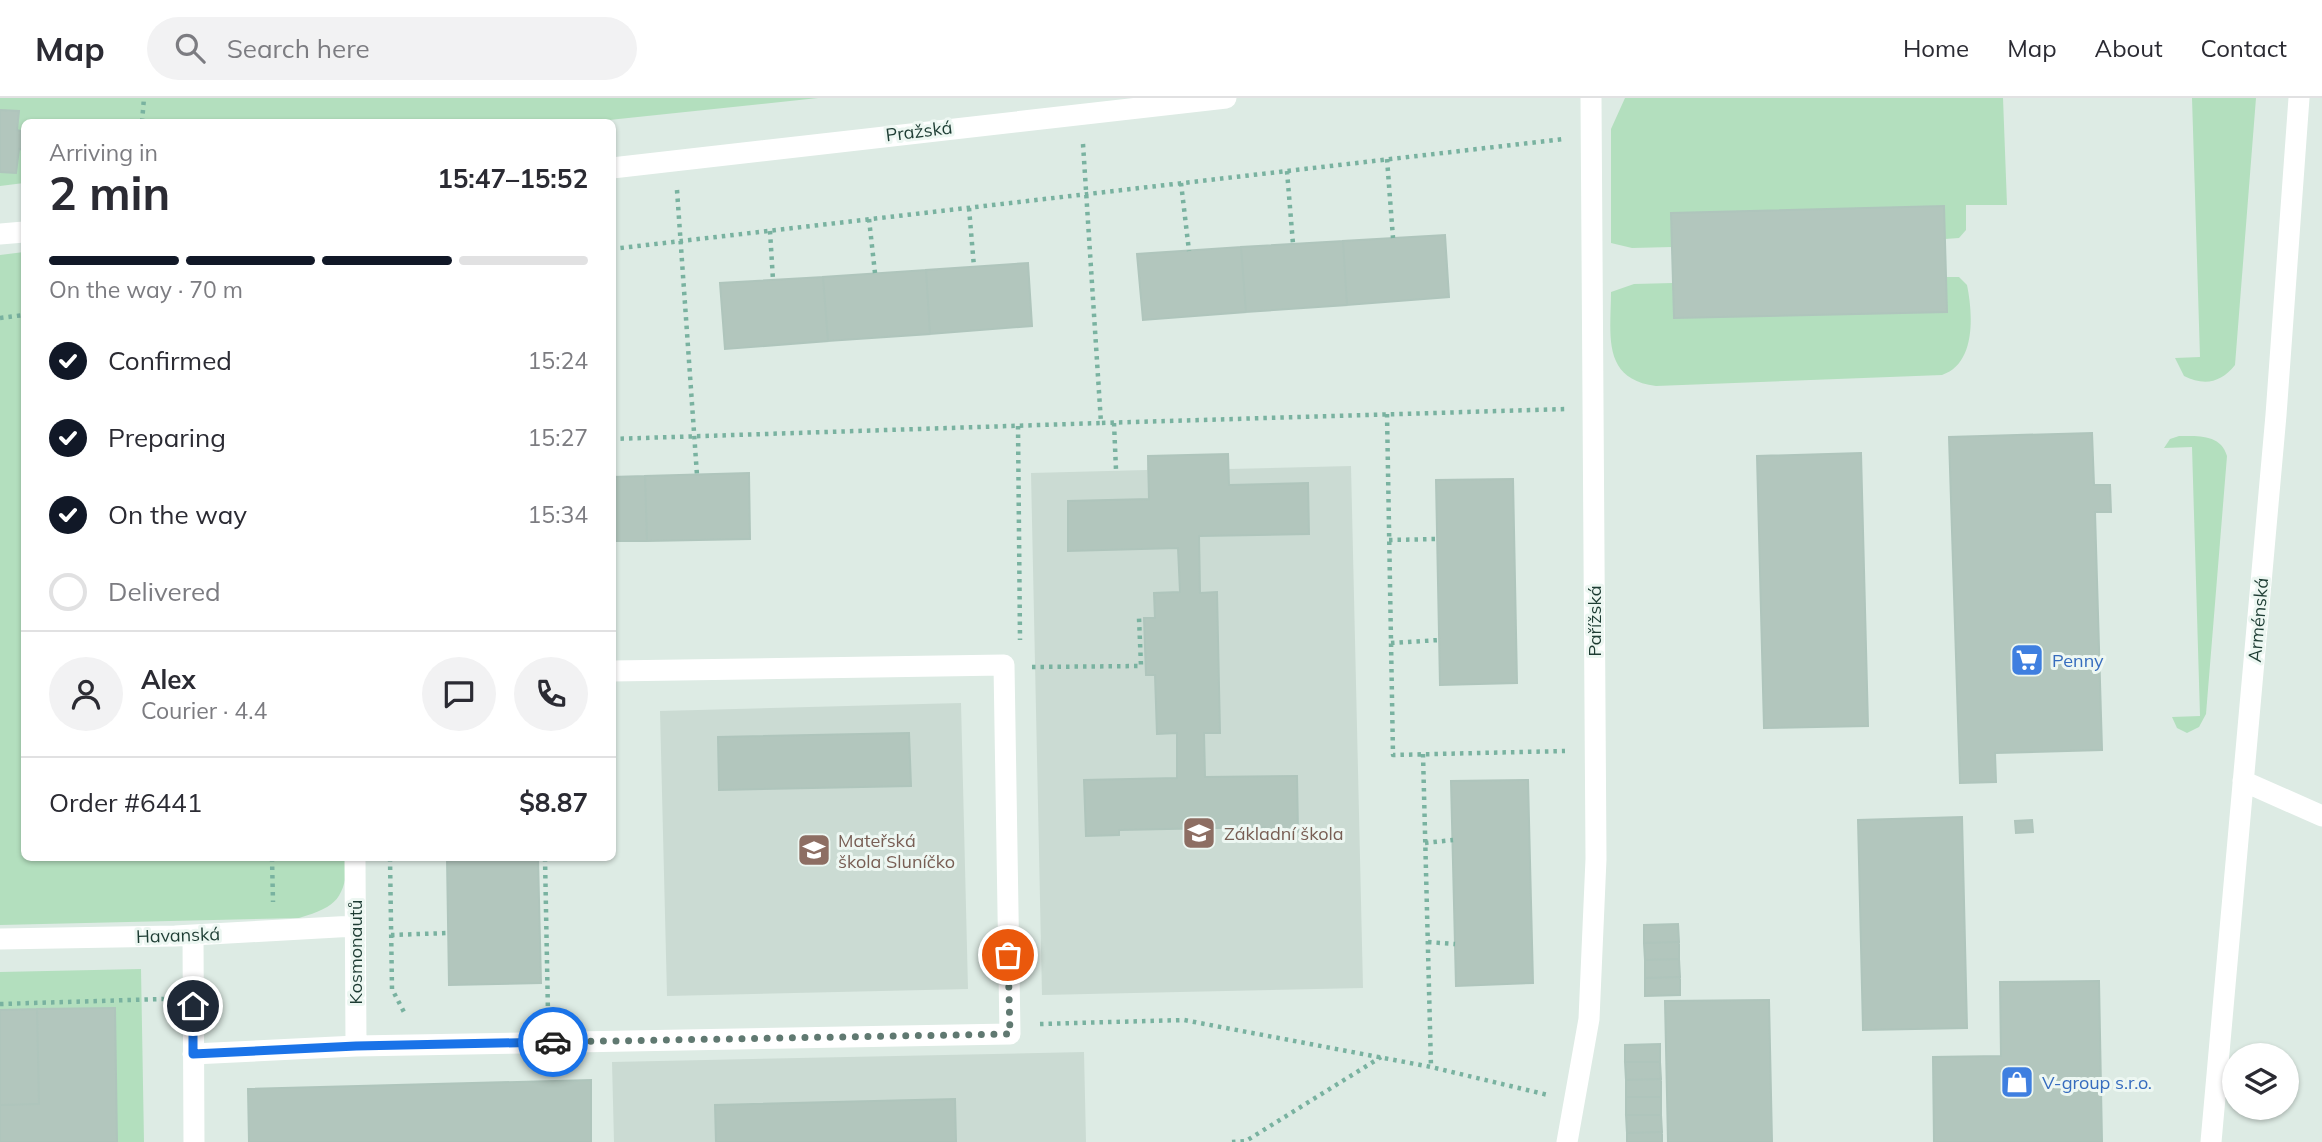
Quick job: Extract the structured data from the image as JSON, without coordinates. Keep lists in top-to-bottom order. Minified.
{"streets":{"street":["Pražská","Arménská","Pařížská","Havanská","Kosmonautů"]},"crossings":[["Havanská","Kosmonautů"]],"places":{"supermarket":["Penny"],"school or university":["Základní škola","Mateřská škola Sluníčko"],"shop":["V-group s.r.o."]},"page":{"header":"Map","search":"Search here","nav":["Home","Map","About","Contact"],"heading":["2 min","Arriving in","15:47–15:52"],"panel":["Alex","Courier · 4.4","Order #6441","$8.87"],"bar":"On the way · 70 m","list":[["Confirmed","15:24"],["Preparing","15:27"],["On the way","15:34"],"Delivered"]}}
